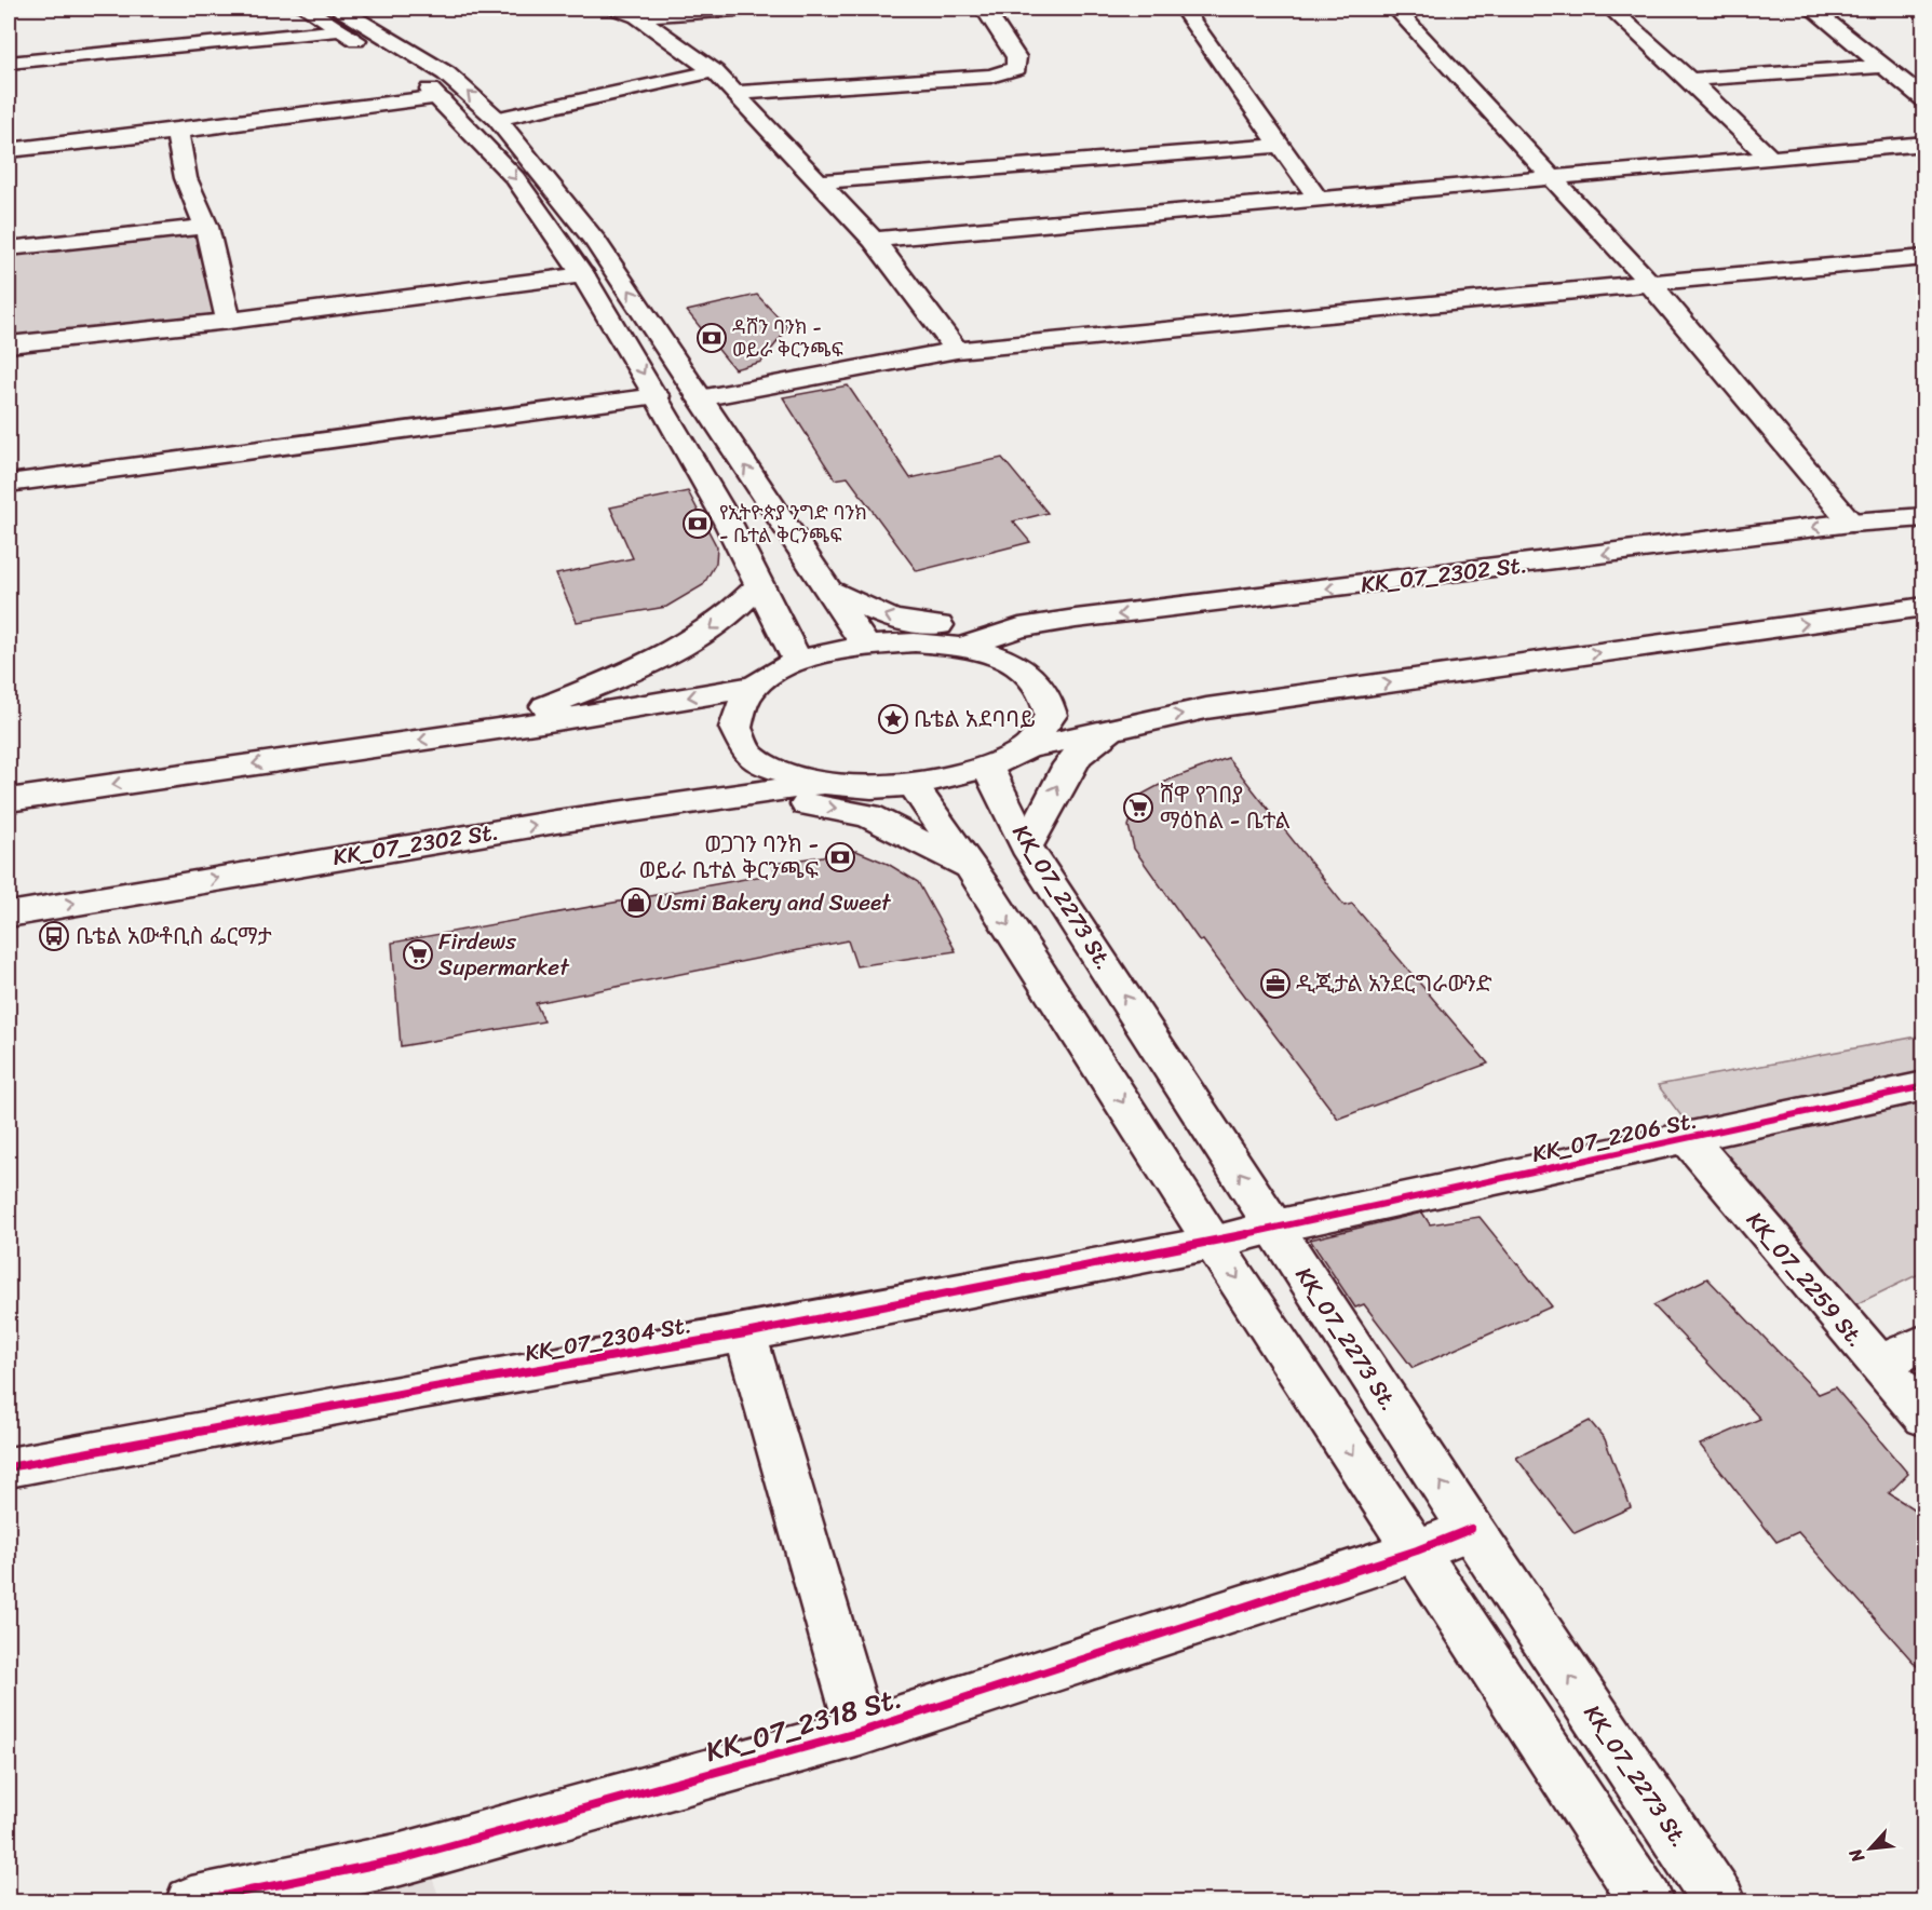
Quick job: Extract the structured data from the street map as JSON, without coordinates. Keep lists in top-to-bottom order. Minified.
{"streets":{"street":["KK_07_2302 St.","KK_07_2273 St.","KK_07_2206 St.","KK_07_2259 St.","KK_07_2304 St.","KK_07_2318 St."]},"crossings":[["KK_07_2273 St.","KK_07_2206 St."],["KK_07_2273 St.","KK_07_2318 St."],["KK_07_2206 St.","KK_07_2259 St."],["KK_07_2206 St.","KK_07_2304 St."]],"places":{"bank":["ዳሸን ባንክ - ወይራ ቅርንጫፍ","የኢትዮጵያ ንግድ ባንክ - ቤተል ቅርንጫፍ","ወጋገን ባንክ - ወይራ ቤተል ቅርንጫፍ"],"place":["ቤቴል አደባባይ"],"supermarket":["ሸዋ የገበያ ማዕከል - ቤተል","Firdews Supermarket"],"shop":["Usmi Bakery and Sweet"],"bus stop":["ቤቴል አውቶቢስ ፌርማታ"],"office":["ዲጂታል አንደርግራውንድ"]},"north":"bottom left"}
